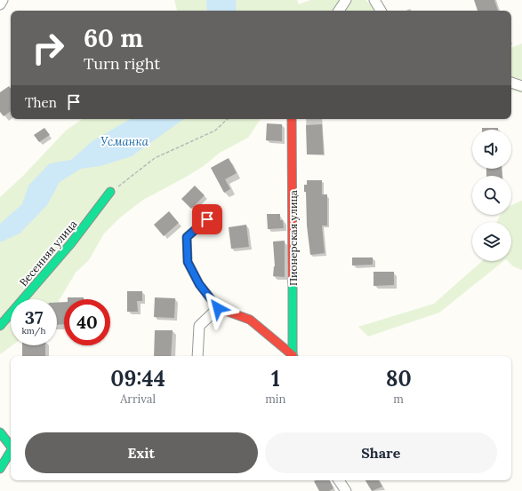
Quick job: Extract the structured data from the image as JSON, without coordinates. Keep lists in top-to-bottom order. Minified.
{"streets":{"street":["Пионерская улица","Весенняя улица"]},"water":["Усманка"],"page":{"turn":["60 m","Turn right"],"then":"Then","speed":"37 km/h","limit":"40","eta":["09:44","Arrival","1","min","80","m"],"buttons":["Exit","Share"]}}
